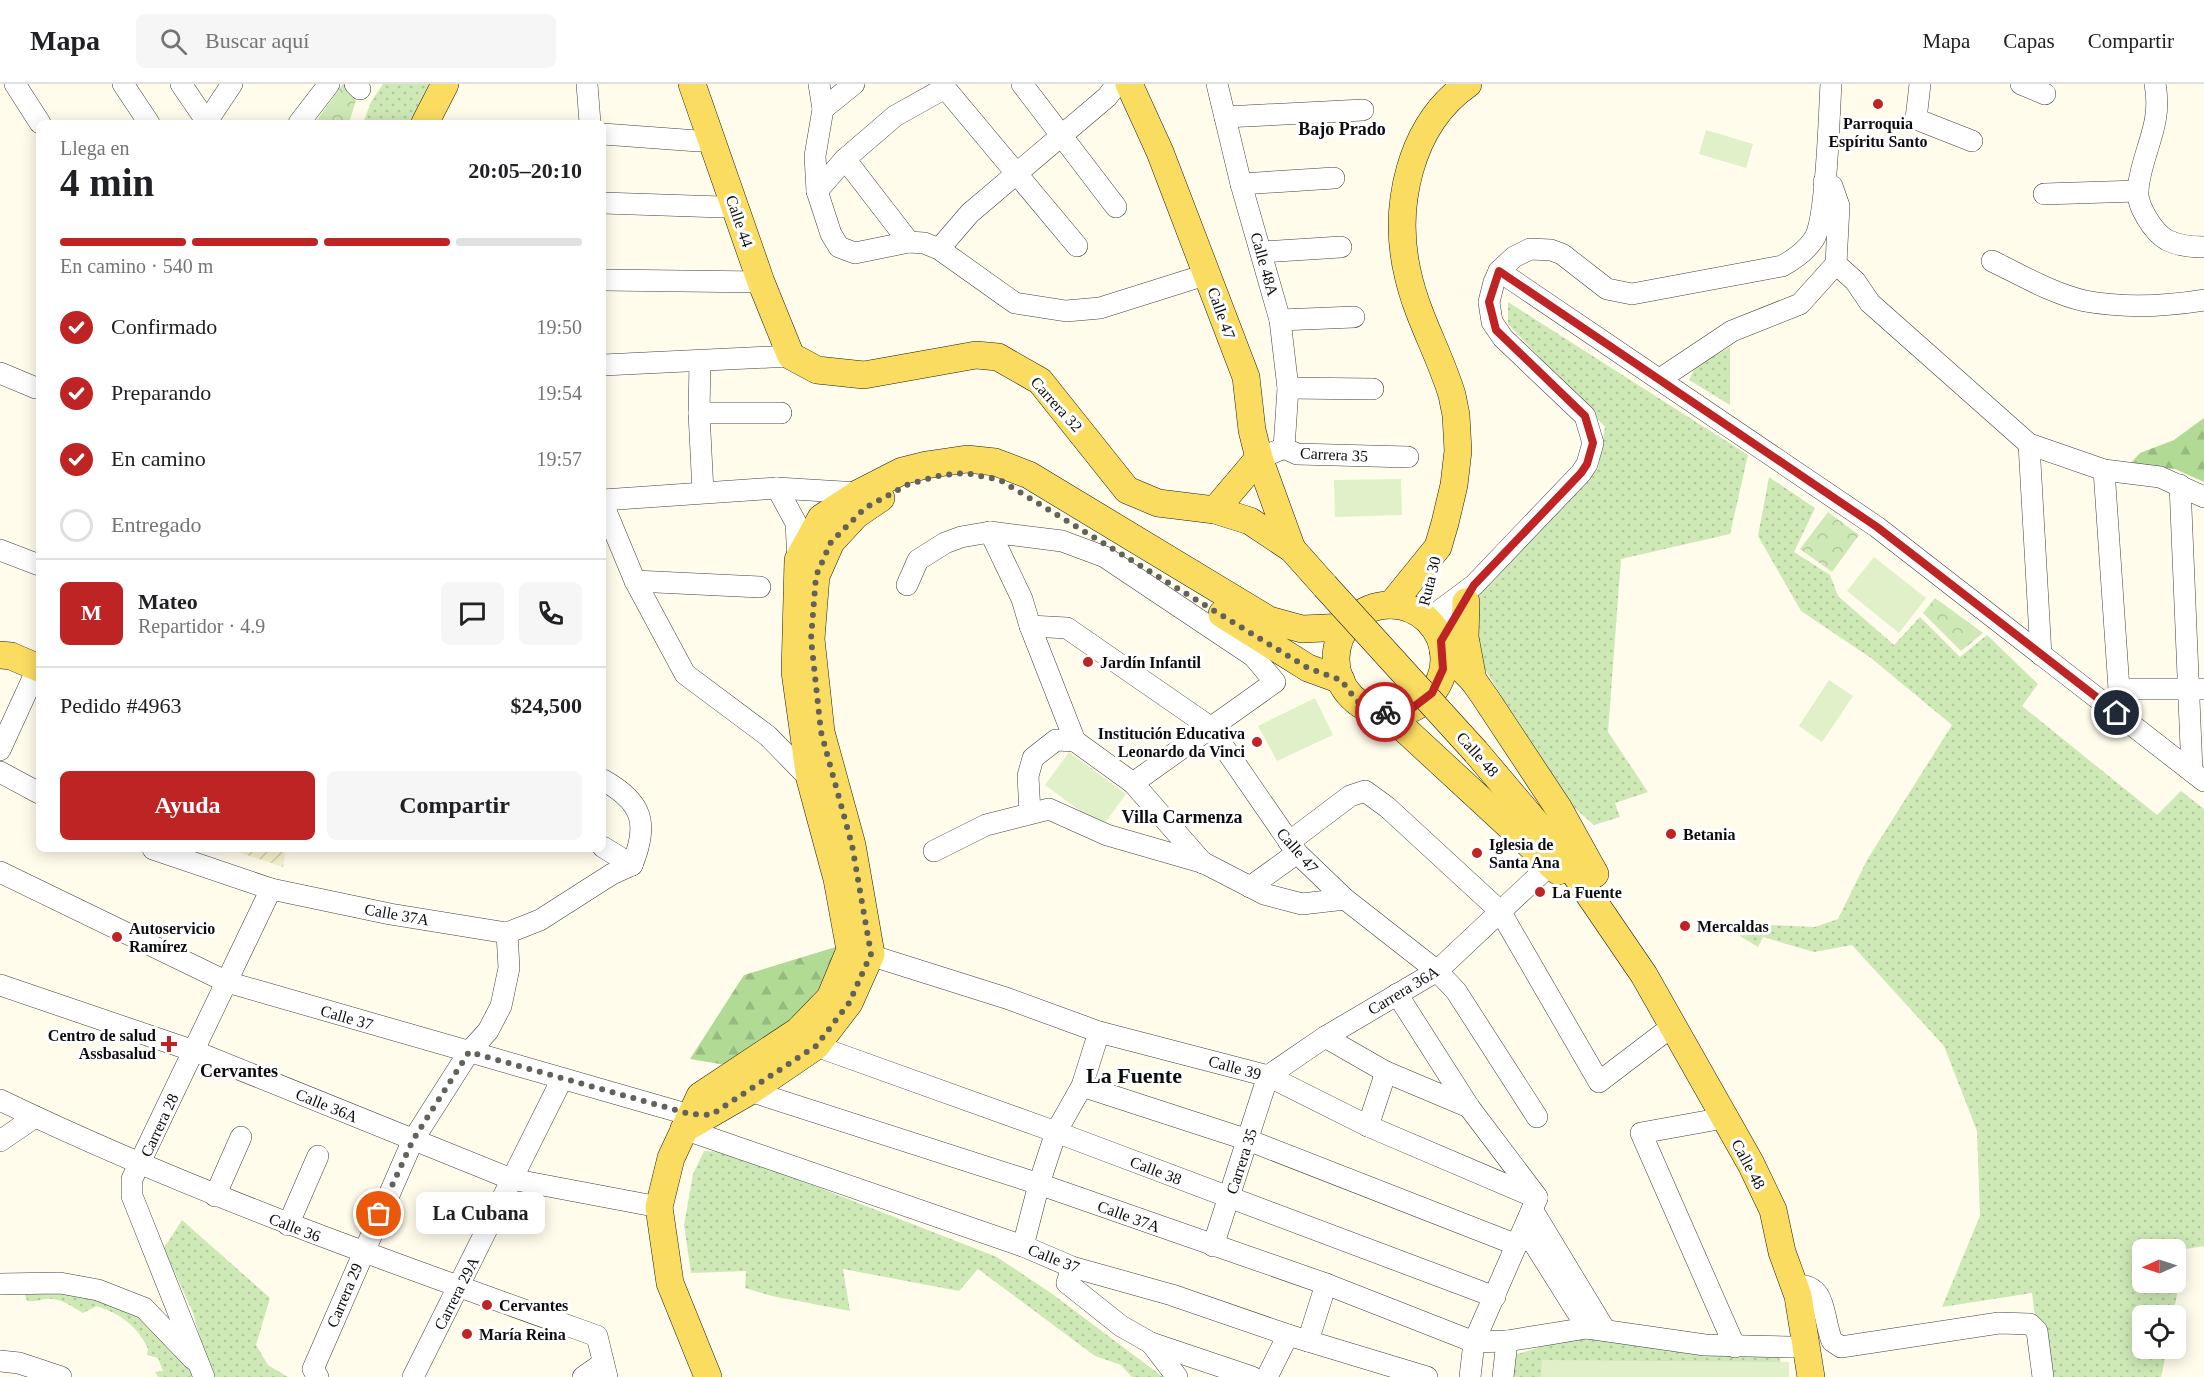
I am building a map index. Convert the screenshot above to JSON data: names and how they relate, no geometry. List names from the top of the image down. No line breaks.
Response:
{"streets":{"main road":["Calle 44","Calle 47","Carrera 32","Carrera 35","Ruta 30","Calle 48"],"street":["Calle 48A","Calle 37A","Carrera 36A","Calle 37","Calle 39","Calle 36A","Carrera 28","Calle 38","Calle 36","Carrera 29A","Carrera 29"]},"crossings":[["Calle 44","Carrera 32"],["Calle 48A","Carrera 35"],["Calle 47","Carrera 32"],["Calle 47","Carrera 35"],["Calle 47","Calle 48"],["Calle 47","Carrera 36A"],["Carrera 32","Carrera 35"],["Carrera 32","Calle 48"],["Carrera 35","Calle 37A"],["Carrera 35","Carrera 36A"],["Carrera 35","Calle 39"],["Carrera 35","Calle 38"],["Ruta 30","Calle 48"],["Calle 48","Calle 37A"],["Calle 48","Carrera 36A"],["Calle 37A","Carrera 28"],["Calle 37A","Carrera 29"],["Carrera 36A","Calle 39"],["Calle 37","Carrera 28"],["Calle 37","Carrera 29A"],["Calle 37","Carrera 29"],["Calle 36A","Carrera 28"],["Calle 36A","Carrera 29A"],["Calle 36A","Carrera 29"],["Carrera 28","Calle 36"],["Calle 36","Carrera 29A"],["Calle 36","Carrera 29"]],"districts":["Bajo Prado","Villa Carmenza","Cervantes","La Fuente"],"places":{"other":["Parroquia Espíritu Santo","Jardín Infantil","Institución Educativa Leonardo da Vinci","Betania","Iglesia de Santa Ana","La Fuente","Mercaldas","Autoservicio Ramírez","La Cubana","Cervantes","María Reina"],"health":["Centro de salud Assbasalud"]},"north":"left","page":{"header":"Mapa","search":"Buscar aquí","nav":["Mapa","Capas","Compartir"],"heading":["4 min","Llega en","20:05–20:10"],"panel":["Mateo","Repartidor · 4.9","Pedido #4963","$24,500"],"bar":"En camino · 540 m","list":[["Confirmado","19:50"],["Preparando","19:54"],["En camino","19:57"],"Entregado"],"round":"M","buttons":["Ayuda","Compartir"],"bubble":"La Cubana"}}
